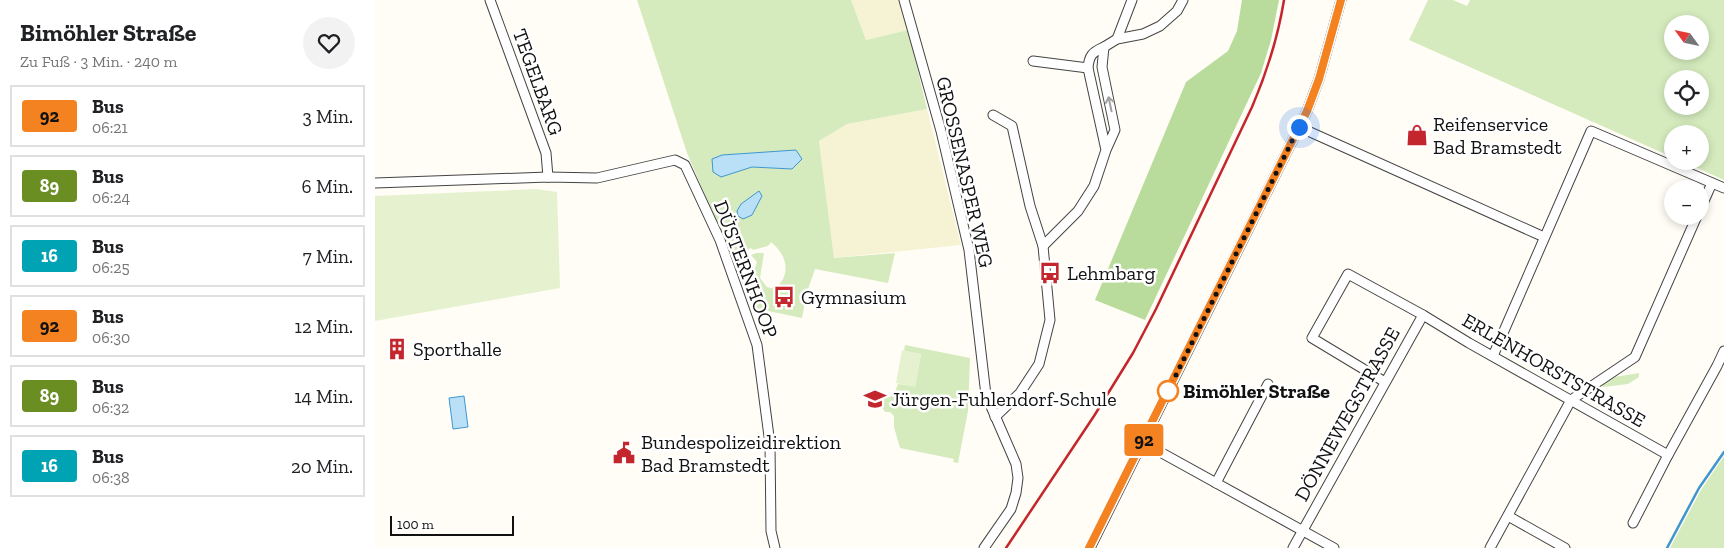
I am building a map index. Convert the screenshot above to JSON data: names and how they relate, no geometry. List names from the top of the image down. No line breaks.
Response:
{"streets":{"street":["TEGELBARG","GROSSENASPER WEG","DÜSTERNHOOP","ERLENHORSTSTRASSE","DÖNNEWEGSTRASSE"]},"crossings":[["TEGELBARG","DÜSTERNHOOP"],["ERLENHORSTSTRASSE","DÖNNEWEGSTRASSE"]],"places":{"shop":["Reifenservice Bad Bramstedt"],"bus stop":["Lehmbarg","Gymnasium"],"building":["Sporthalle"],"other":["Bimöhler Straße"],"school or university":["Jürgen-Fuhlendorf-Schule"],"public building":["Bundespolizeidirektion Bad Bramstedt"]},"lines":["bus line 92"],"scale_bar":"100 m","north":"top left","page":{"heading":["Bimöhler Straße","Zu Fuß · 3 Min. · 240 m"],"on_map":"92","map_buttons":["+","−"],"list":[{"mark":"92","name":"Bus","note":"06:21","value":"3 Min."},{"mark":"89","name":"Bus","note":"06:24","value":"6 Min."},{"mark":"16","name":"Bus","note":"06:25","value":"7 Min."},{"mark":"92","name":"Bus","note":"06:30","value":"12 Min."},{"mark":"89","name":"Bus","note":"06:32","value":"14 Min."},{"mark":"16","name":"Bus","note":"06:38","value":"20 Min."}],"scale":"100 m"}}
